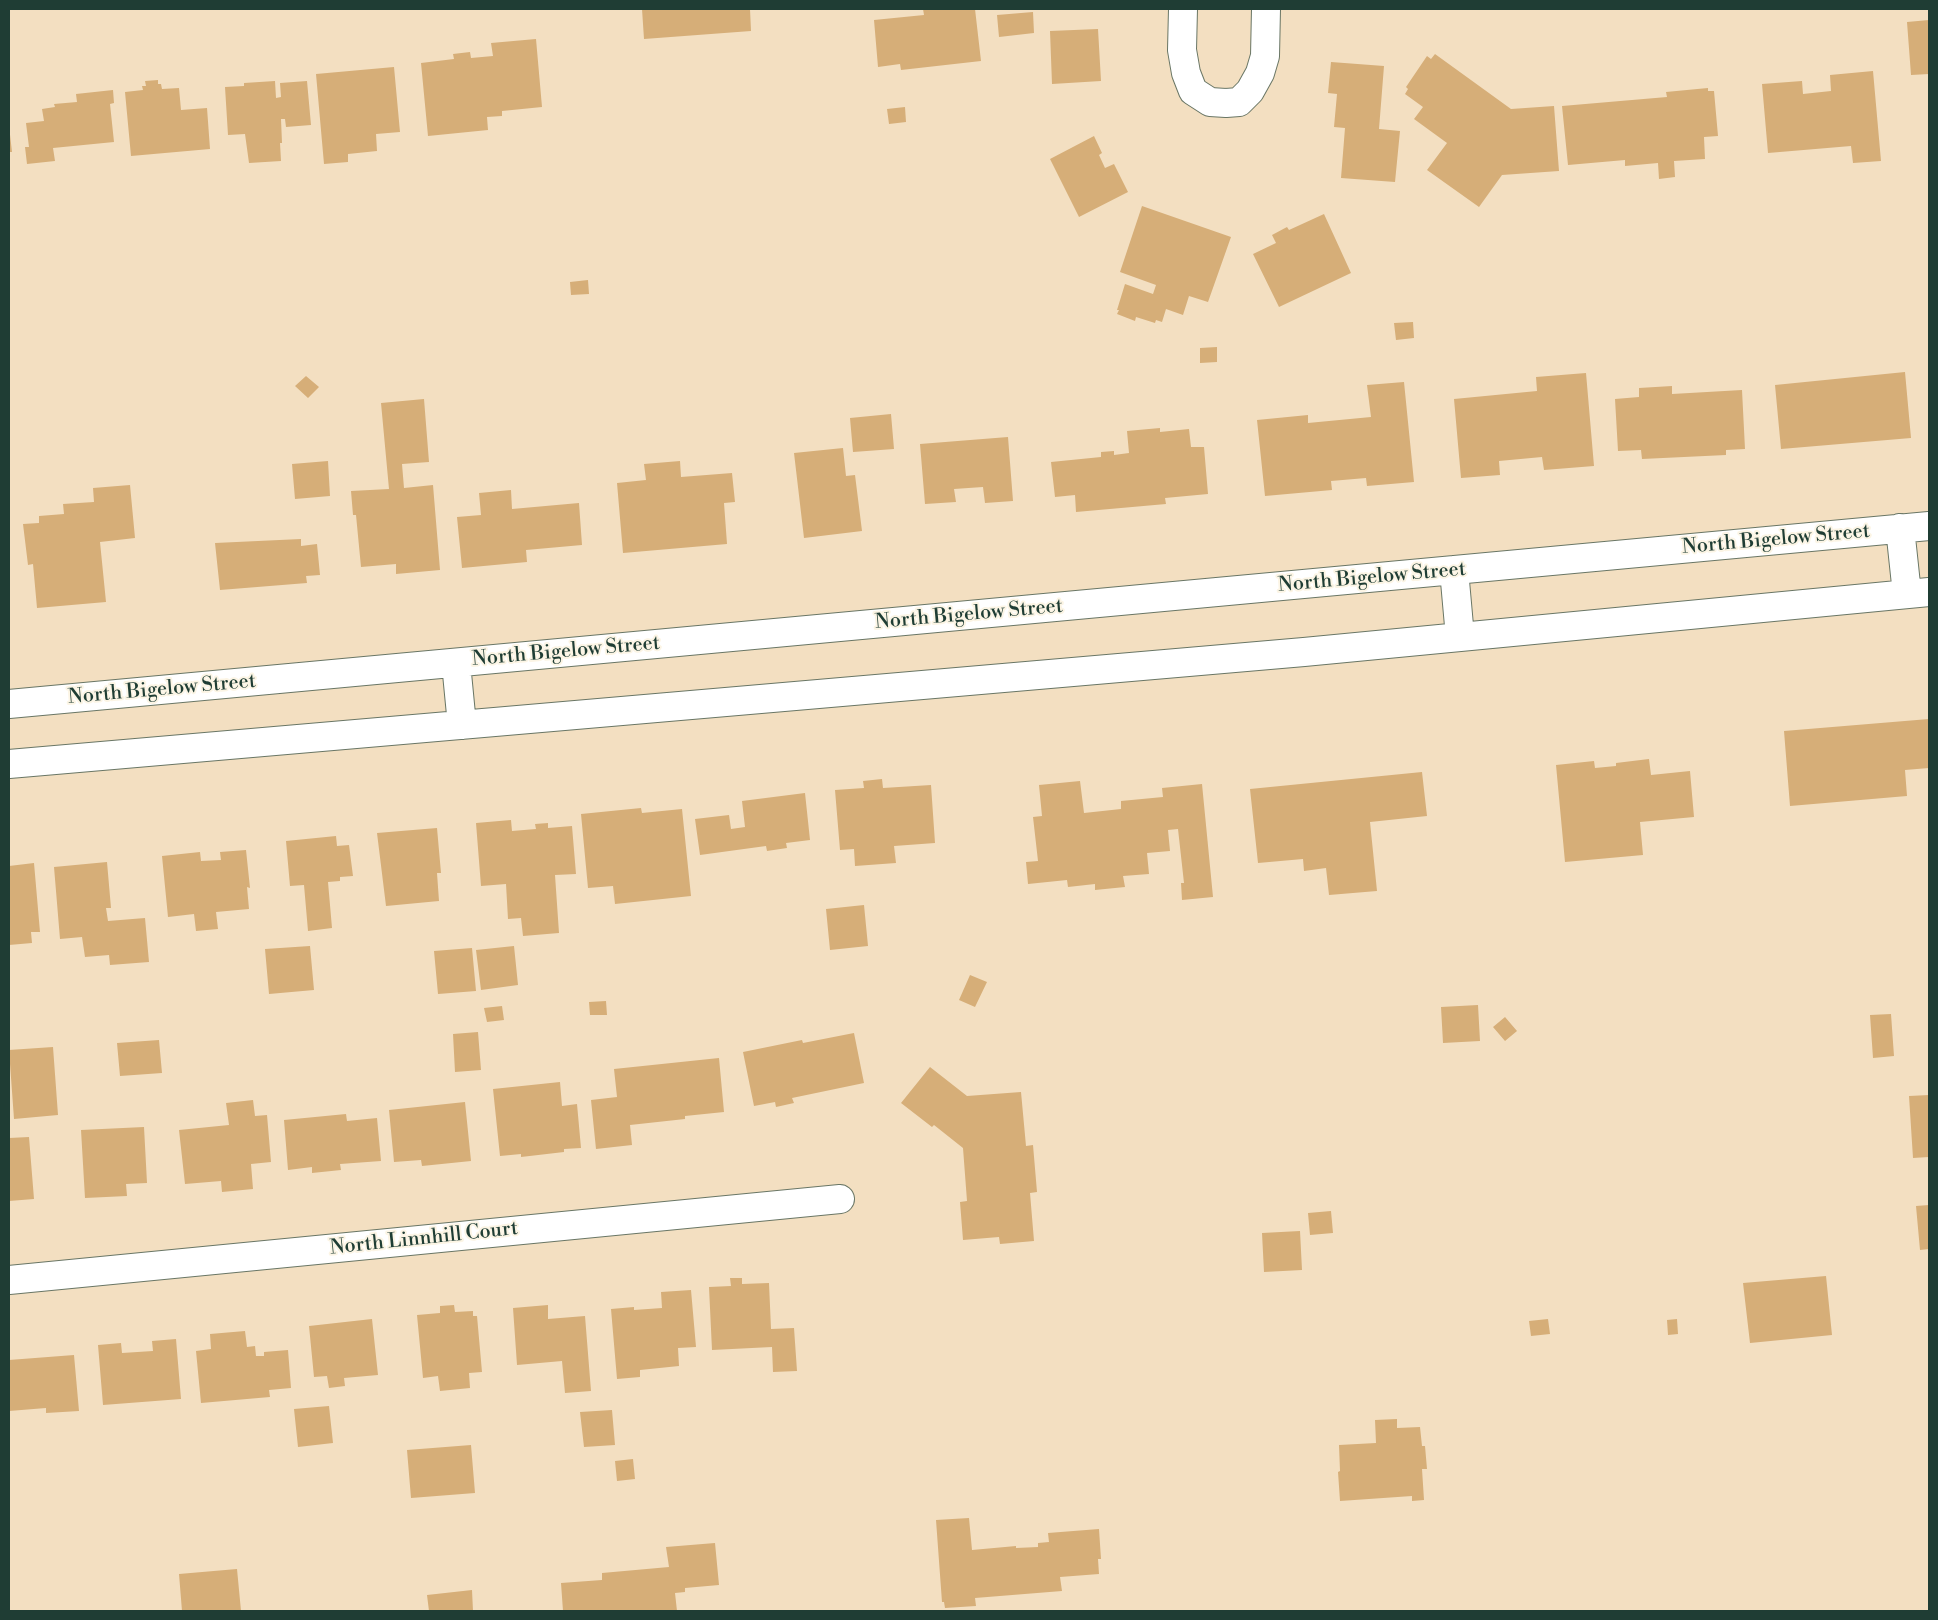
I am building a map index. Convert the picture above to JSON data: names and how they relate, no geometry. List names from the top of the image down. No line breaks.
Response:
{"streets":{"street":["North Bigelow Street","North Linnhill Court"]}}
